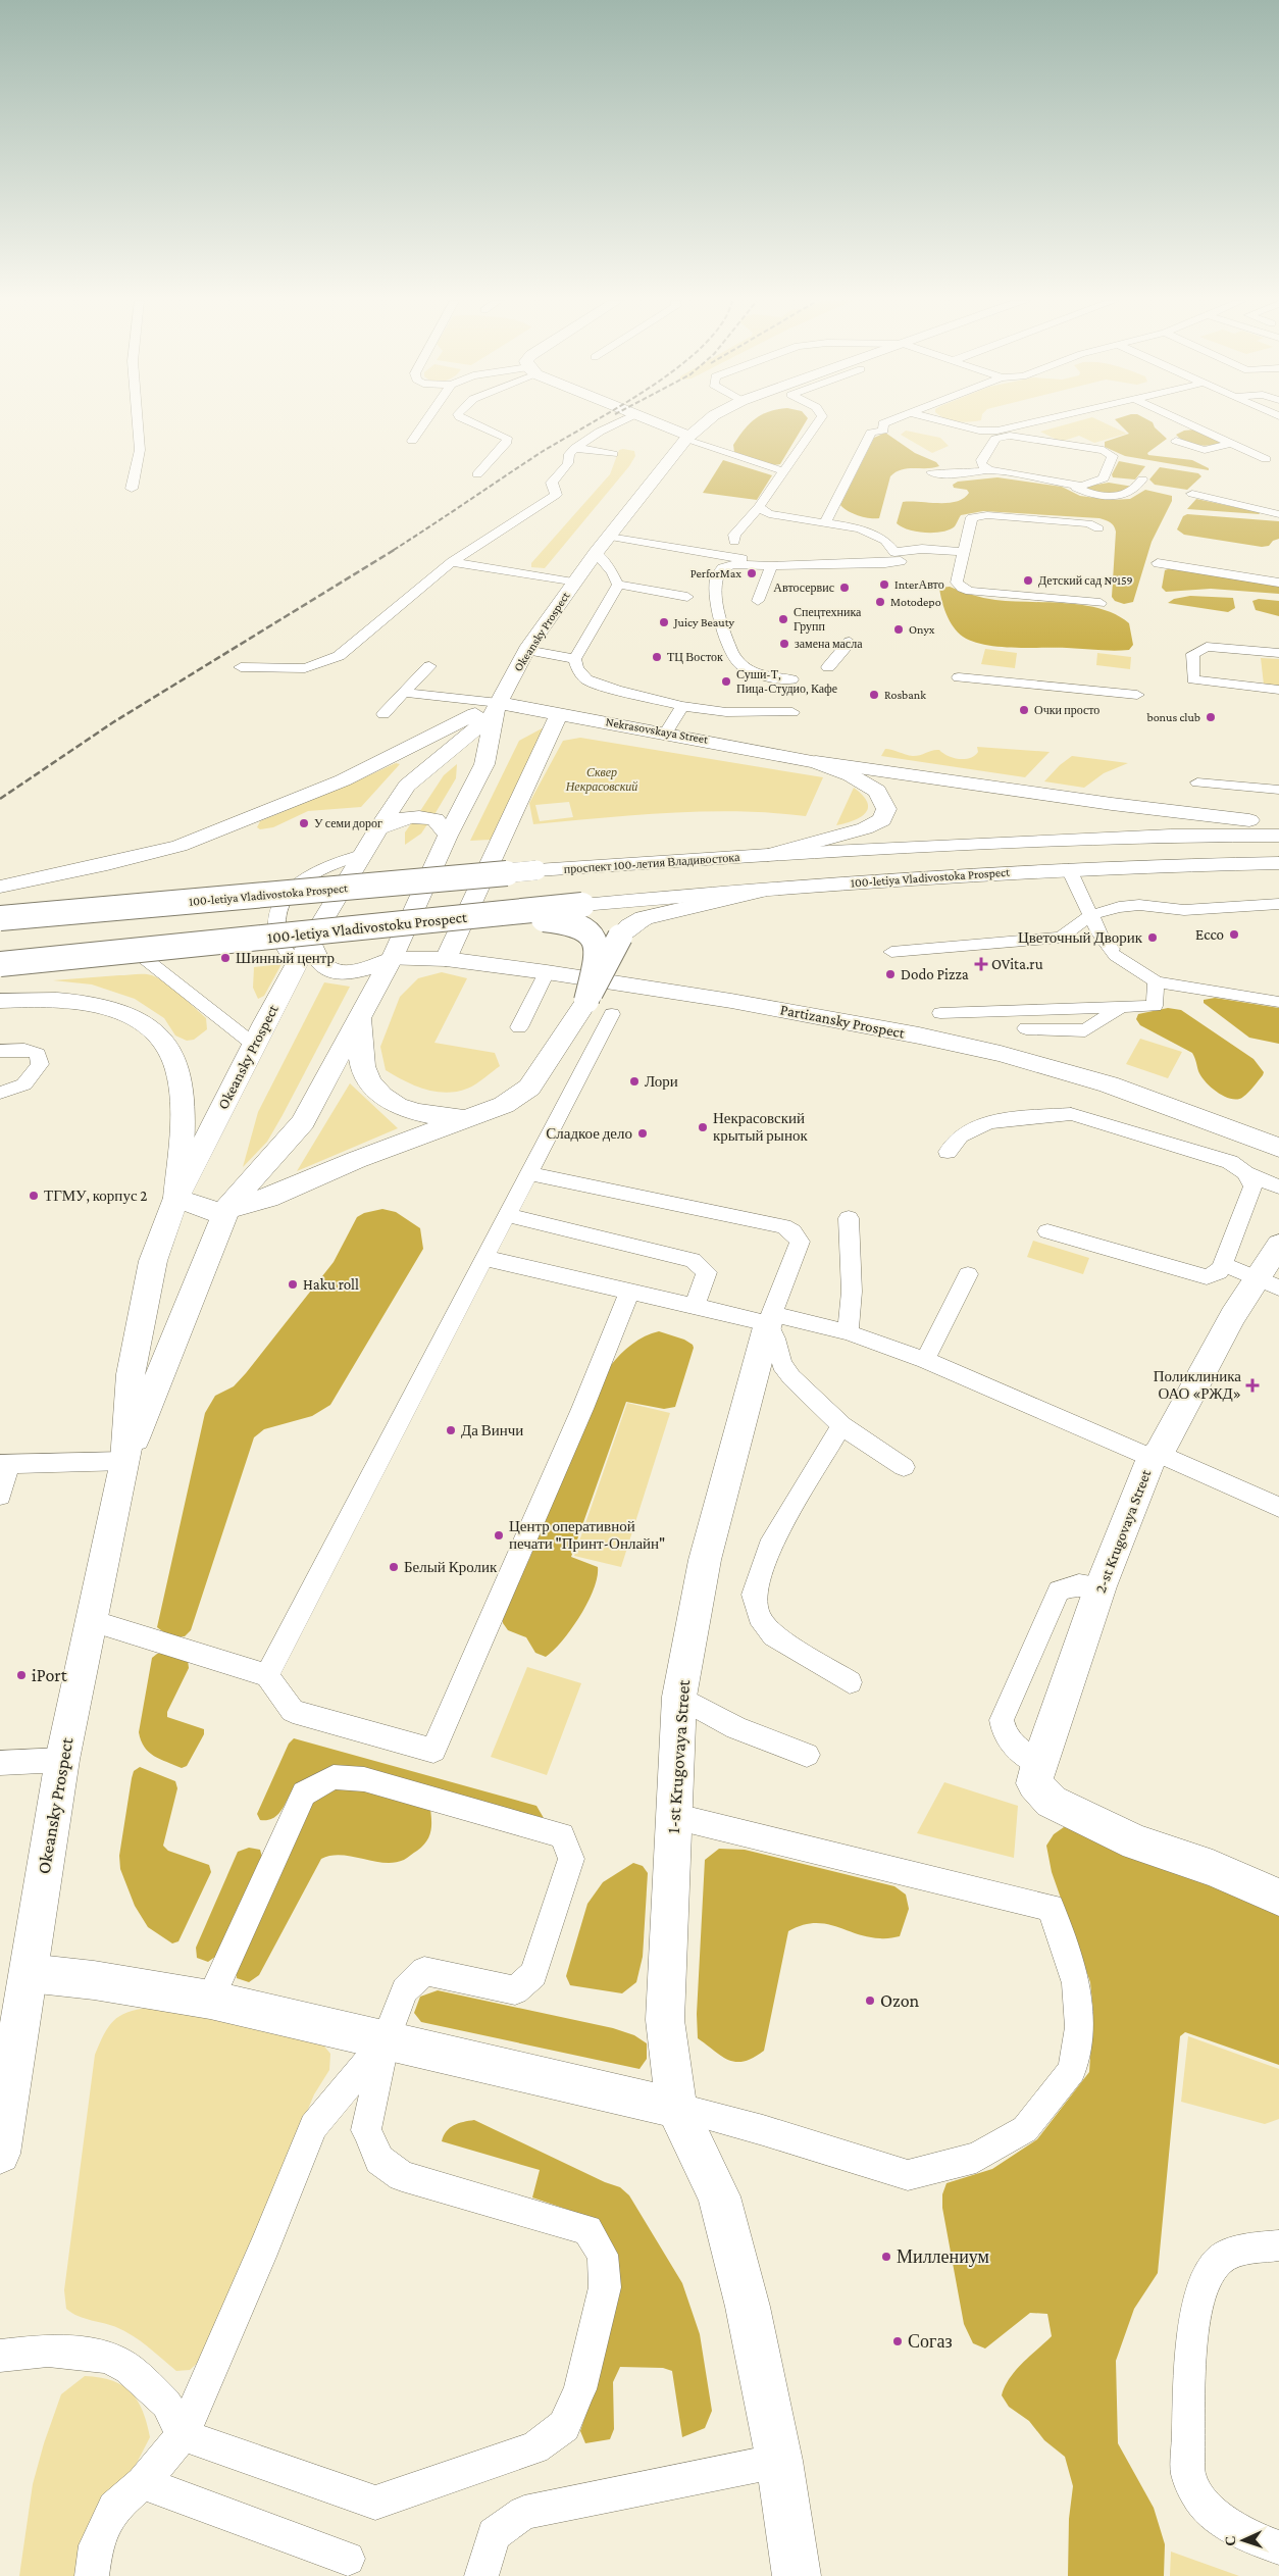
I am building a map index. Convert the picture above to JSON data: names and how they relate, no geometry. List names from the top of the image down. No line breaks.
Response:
{"streets":{"main road":["Okeansky Prospect","Nekrasovskaya Street","проспект 100-летия Владивостока","100-letiya Vladivostoka Prospect","100-letiya Vladivostoku Prospect","Partizansky Prospect","2-st Krugovaya Street","1-st Krugovaya Street"]},"crossings":[["Okeansky Prospect","Nekrasovskaya Street"],["Okeansky Prospect","Partizansky Prospect"],["проспект 100-летия Владивостока","100-letiya Vladivostoka Prospect"],["100-letiya Vladivostoka Prospect","100-letiya Vladivostoku Prospect"]],"parks":["Сквер Некрасовский"],"places":{"other":["PerforMax","Детский сад №159","InterАвто","Автосервис","Motodepo","Спецтехника Групп","Juicy Beauty","Onyx","замена масла","ТЦ Восток","Суши-Т, Пица-Студио, Кафе","Rosbank","Очки просто","bonus club","У семи дорог","Ecco","Цветочный Дворик","Шинный центр","Dodo Pizza","Лори","Некрасовский крытый рынок","Сладкое дело","ТГМУ, корпус 2","Haku roll","Да Винчи","Центр оперативной печати \"Принт-Онлайн\"","Белый Кролик","iPort","Ozon","Миллениум","Согаз"],"health":["OVita.ru","Поликлиника ОАО «РЖД»"]},"north":"left"}
